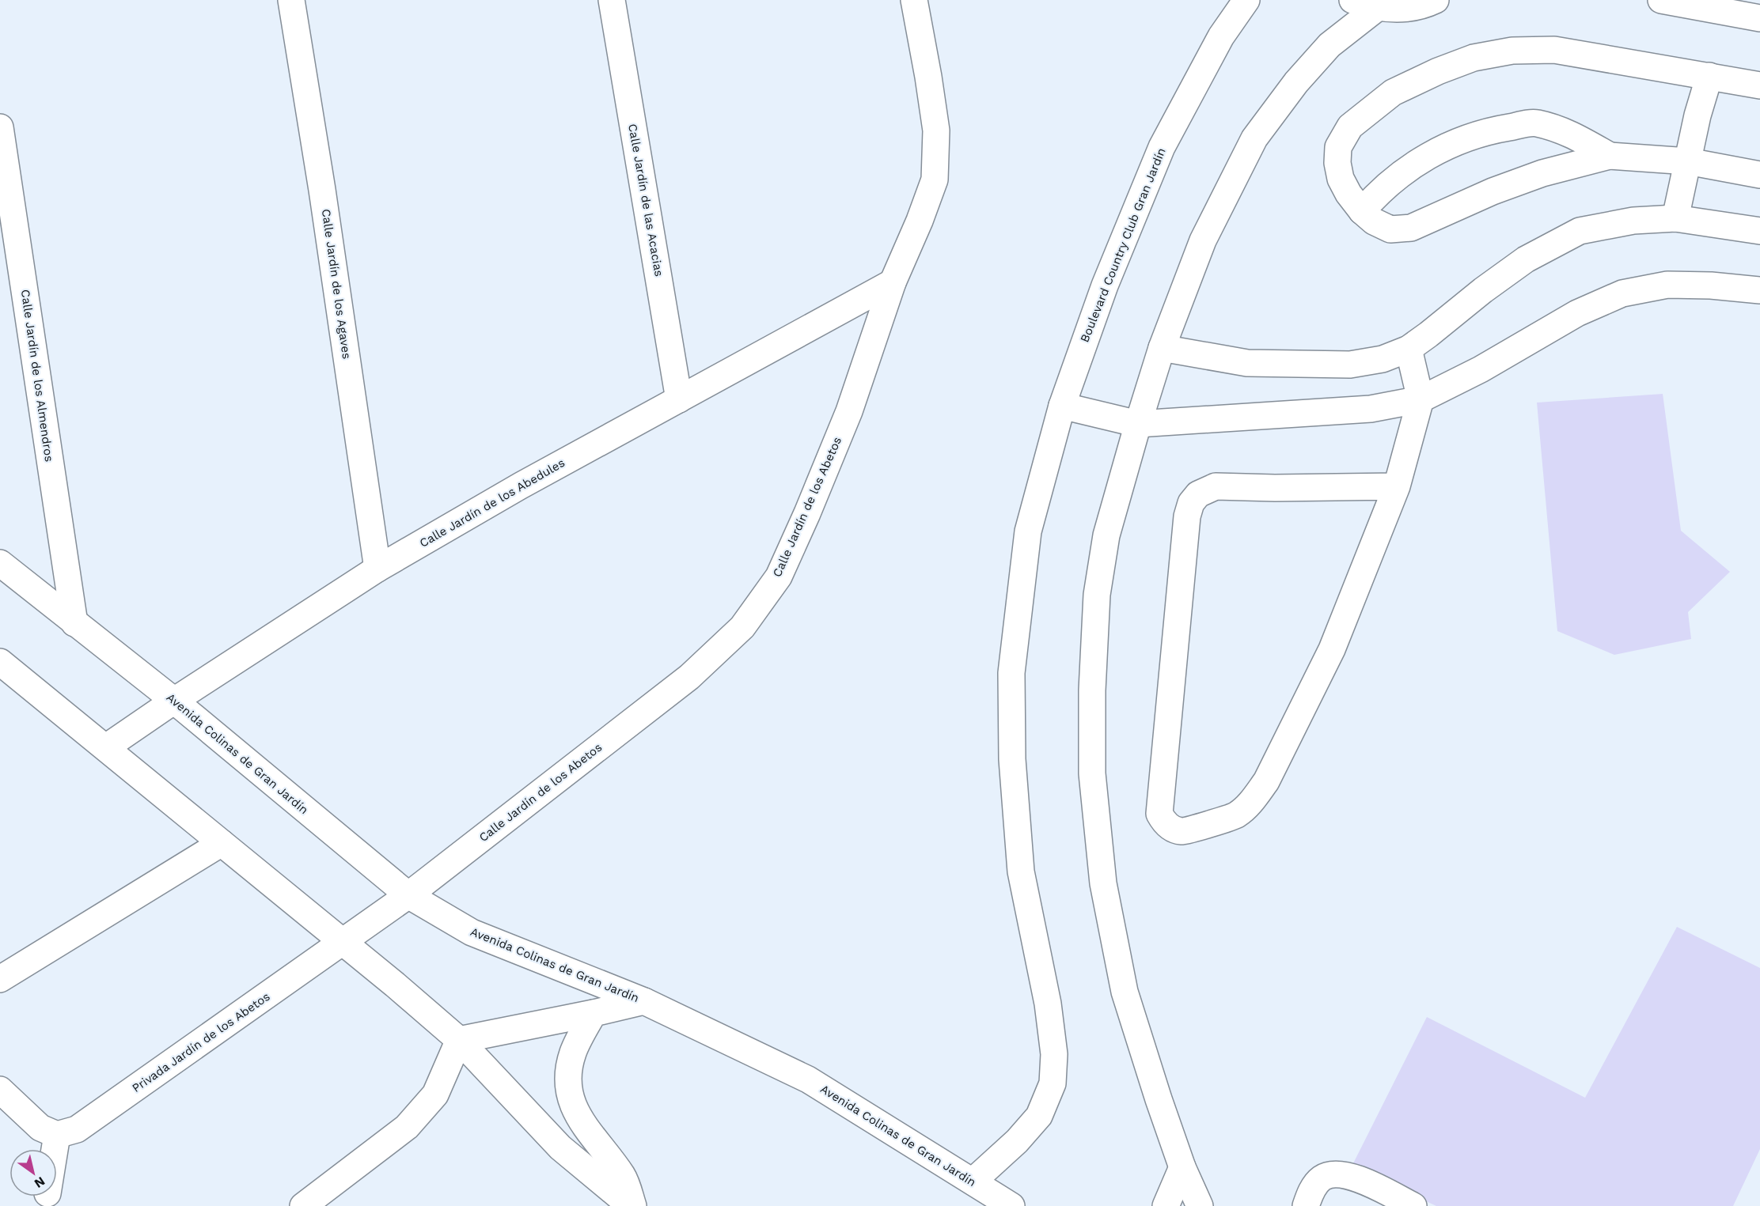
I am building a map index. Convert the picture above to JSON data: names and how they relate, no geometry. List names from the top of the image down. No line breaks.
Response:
{"streets":{"street":["Calle Jardín de las Acacias","Boulevard Country Club Gran Jardín","Calle Jardín de los Agaves","Calle Jardín de los Almendros","Calle Jardín de los Abedules","Calle Jardín de los Abetos","Avenida Colinas de Gran Jardín","Privada Jardín de los Abetos"]},"crossings":[["Calle Jardín de las Acacias","Calle Jardín de los Abedules"],["Boulevard Country Club Gran Jardín","Avenida Colinas de Gran Jardín"],["Calle Jardín de los Agaves","Calle Jardín de los Abedules"],["Calle Jardín de los Almendros","Avenida Colinas de Gran Jardín"],["Calle Jardín de los Abedules","Calle Jardín de los Abetos"],["Calle Jardín de los Abedules","Avenida Colinas de Gran Jardín"],["Calle Jardín de los Abetos","Avenida Colinas de Gran Jardín"],["Calle Jardín de los Abetos","Privada Jardín de los Abetos"]],"north":"bottom right"}
